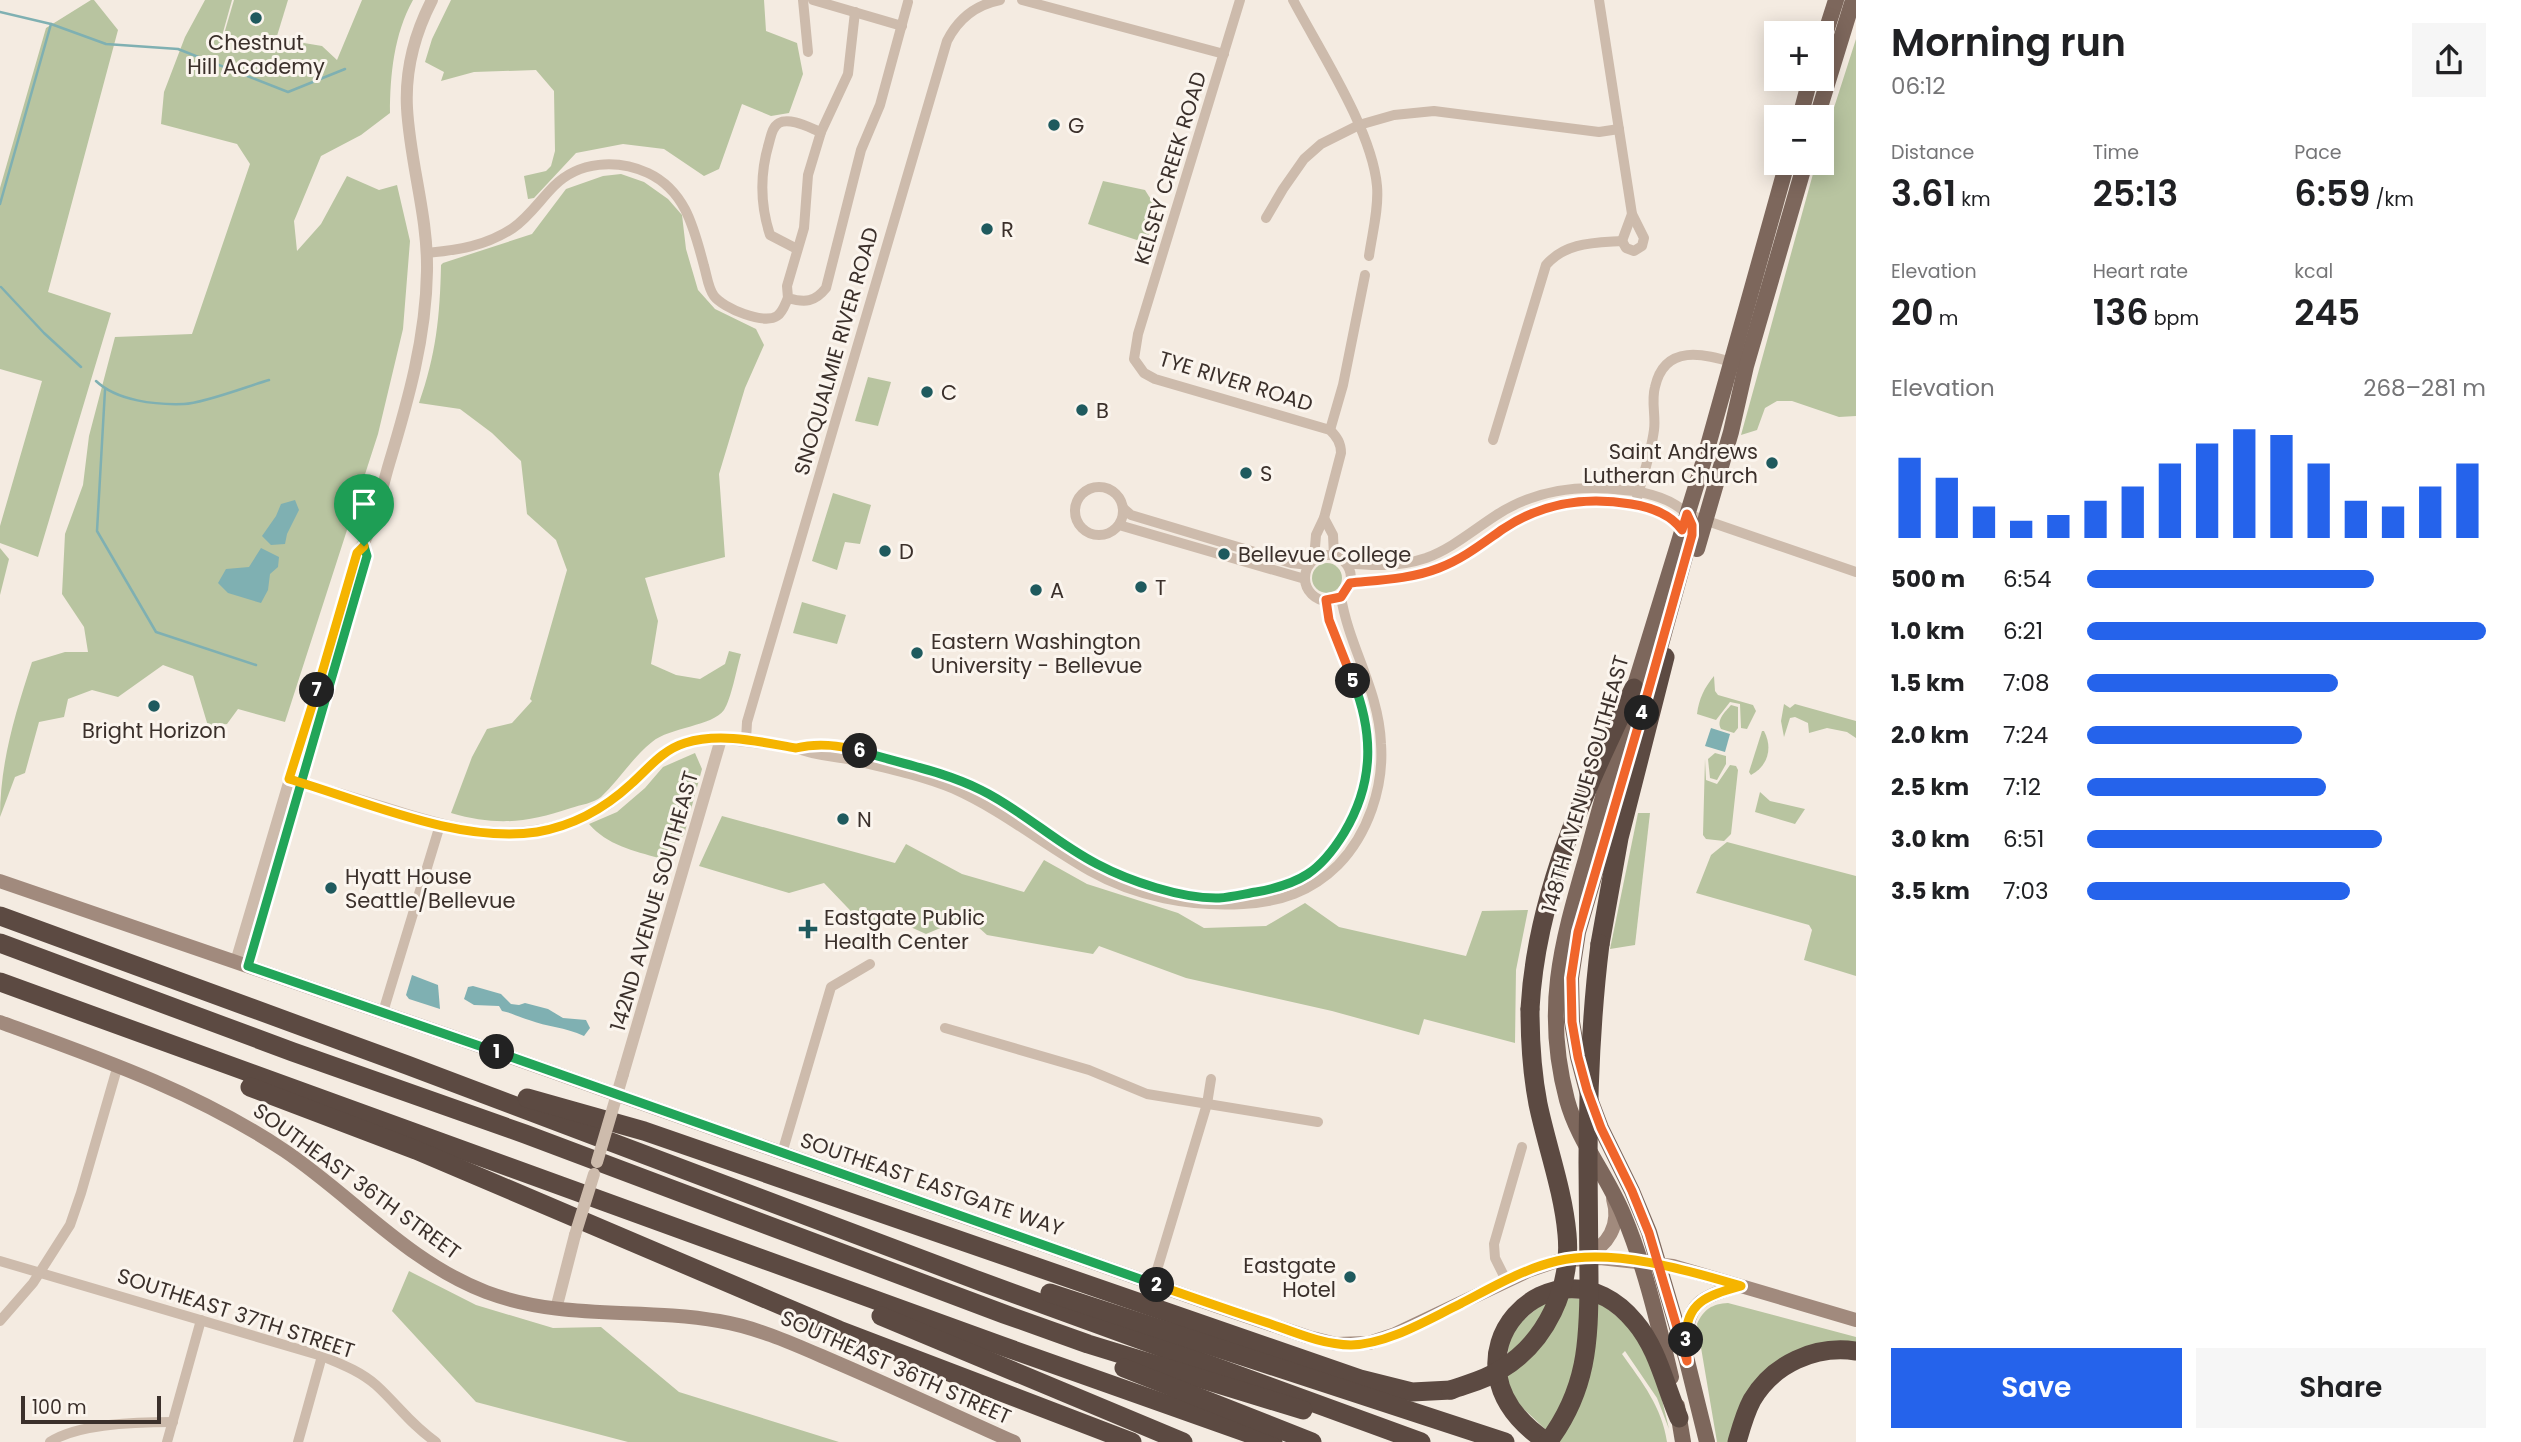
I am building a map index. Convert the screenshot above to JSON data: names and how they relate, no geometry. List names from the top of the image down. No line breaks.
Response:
{"streets":{"main road":["148TH AVENUE SOUTHEAST","SOUTHEAST 36TH STREET","SOUTHEAST EASTGATE WAY"],"street":["KELSEY CREEK ROAD","SNOQUALMIE RIVER ROAD","TYE RIVER ROAD","142ND AVENUE SOUTHEAST","SOUTHEAST 37TH STREET"]},"crossings":[["KELSEY CREEK ROAD","TYE RIVER ROAD"],["148TH AVENUE SOUTHEAST","SOUTHEAST EASTGATE WAY"],["142ND AVENUE SOUTHEAST","SOUTHEAST 36TH STREET"]],"places":{"other":["Chestnut Hill Academy","G","R","C","B","Saint Andrews Lutheran Church","S","D","Bellevue College","T","A","Eastern Washington University - Bellevue","Bright Horizon","N","Hyatt House Seattle/Bellevue","Eastgate Hotel"],"health":["Eastgate Public Health Center"]},"scale_bar":"100 m","page":{"heading":["Morning run","06:12"],"map_buttons":["+","−"],"stats":[["Distance","3.61 km"],["Time","25:13"],["Pace","6:59 /km"],["Elevation","20 m"],["Heart rate","136 bpm"],["kcal","245"]],"chart":["Elevation","268–281 m"],"list":[{"name":"500 m","note":"6:54"},{"name":"1.0 km","note":"6:21"},{"name":"1.5 km","note":"7:08"},{"name":"2.0 km","note":"7:24"},{"name":"2.5 km","note":"7:12"},{"name":"3.0 km","note":"6:51"},{"name":"3.5 km","note":"7:03"}],"pins":["5","7","4","6","1","2","3"],"buttons":["Save","Share"],"scale":"100 m"}}
